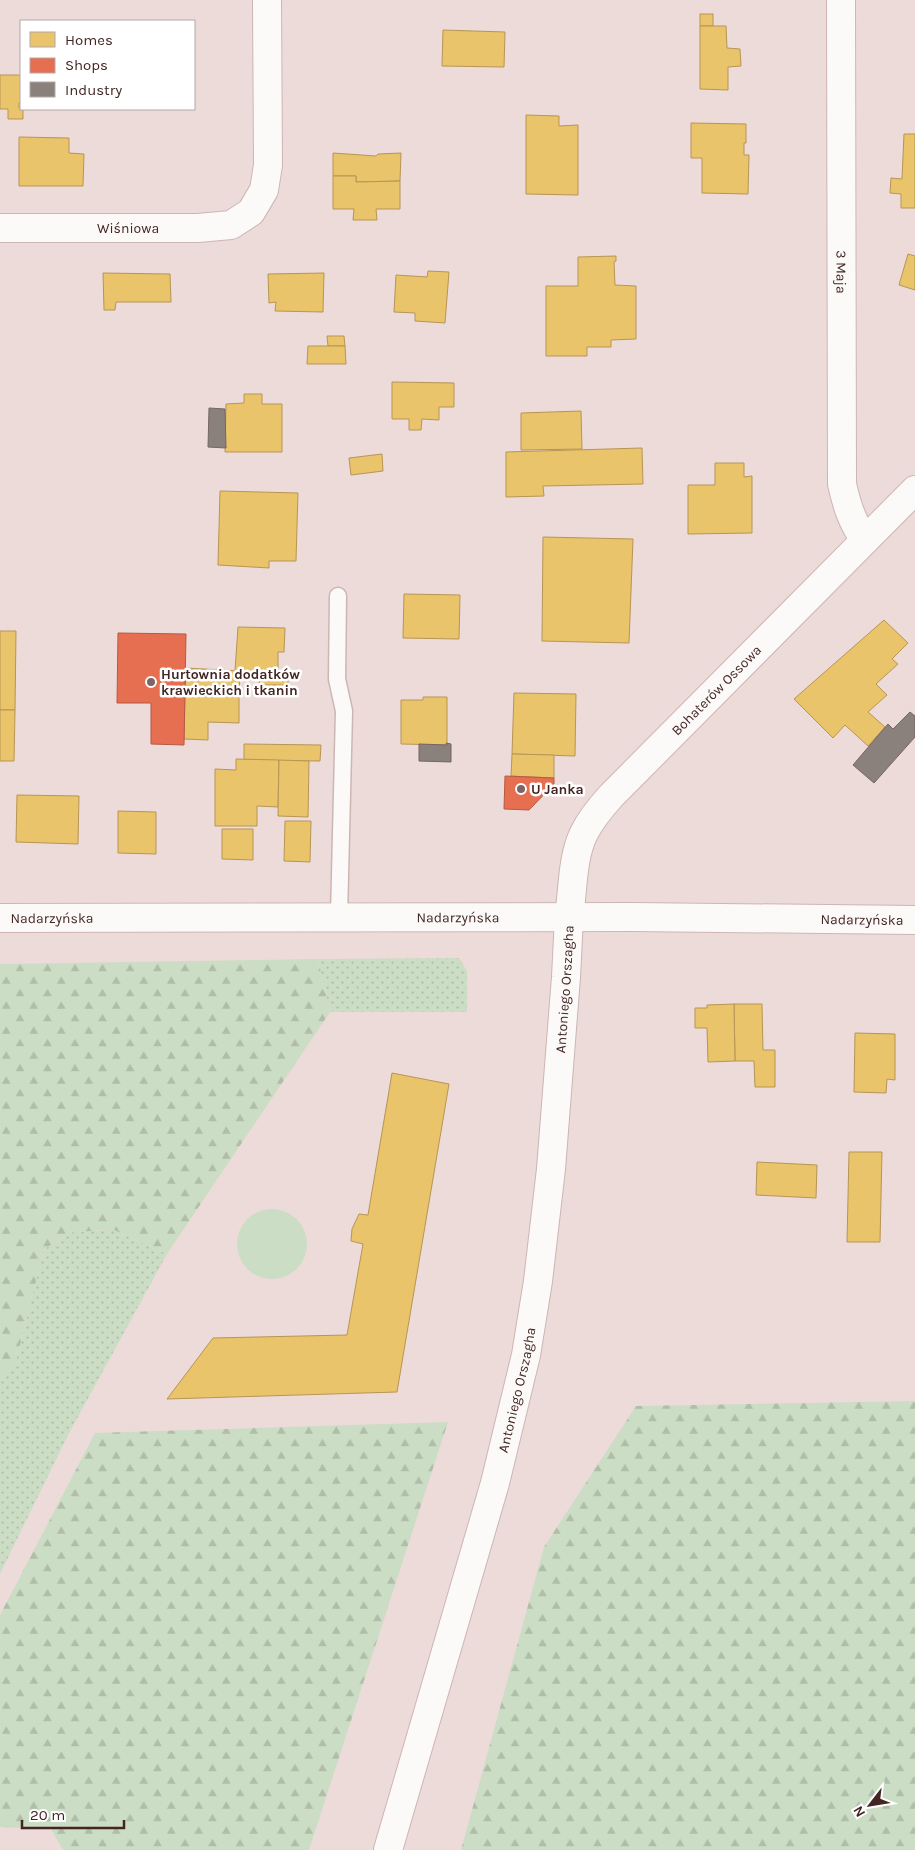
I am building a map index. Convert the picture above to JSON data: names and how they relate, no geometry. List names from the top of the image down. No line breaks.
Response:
{"streets":{"street":["Wiśniowa","3 Maja","Bohaterów Ossowa","Nadarzyńska","Antoniego Orszagha"]},"crossings":[["3 Maja","Bohaterów Ossowa"],["Bohaterów Ossowa","Nadarzyńska"],["Bohaterów Ossowa","Antoniego Orszagha"],["Nadarzyńska","Antoniego Orszagha"]],"places":["Hurtownia dodatków krawieckich i tkanin","U Janka"],"legend":["Homes","Shops","Industry"],"scale_bar":"20 m","north":"bottom left"}
